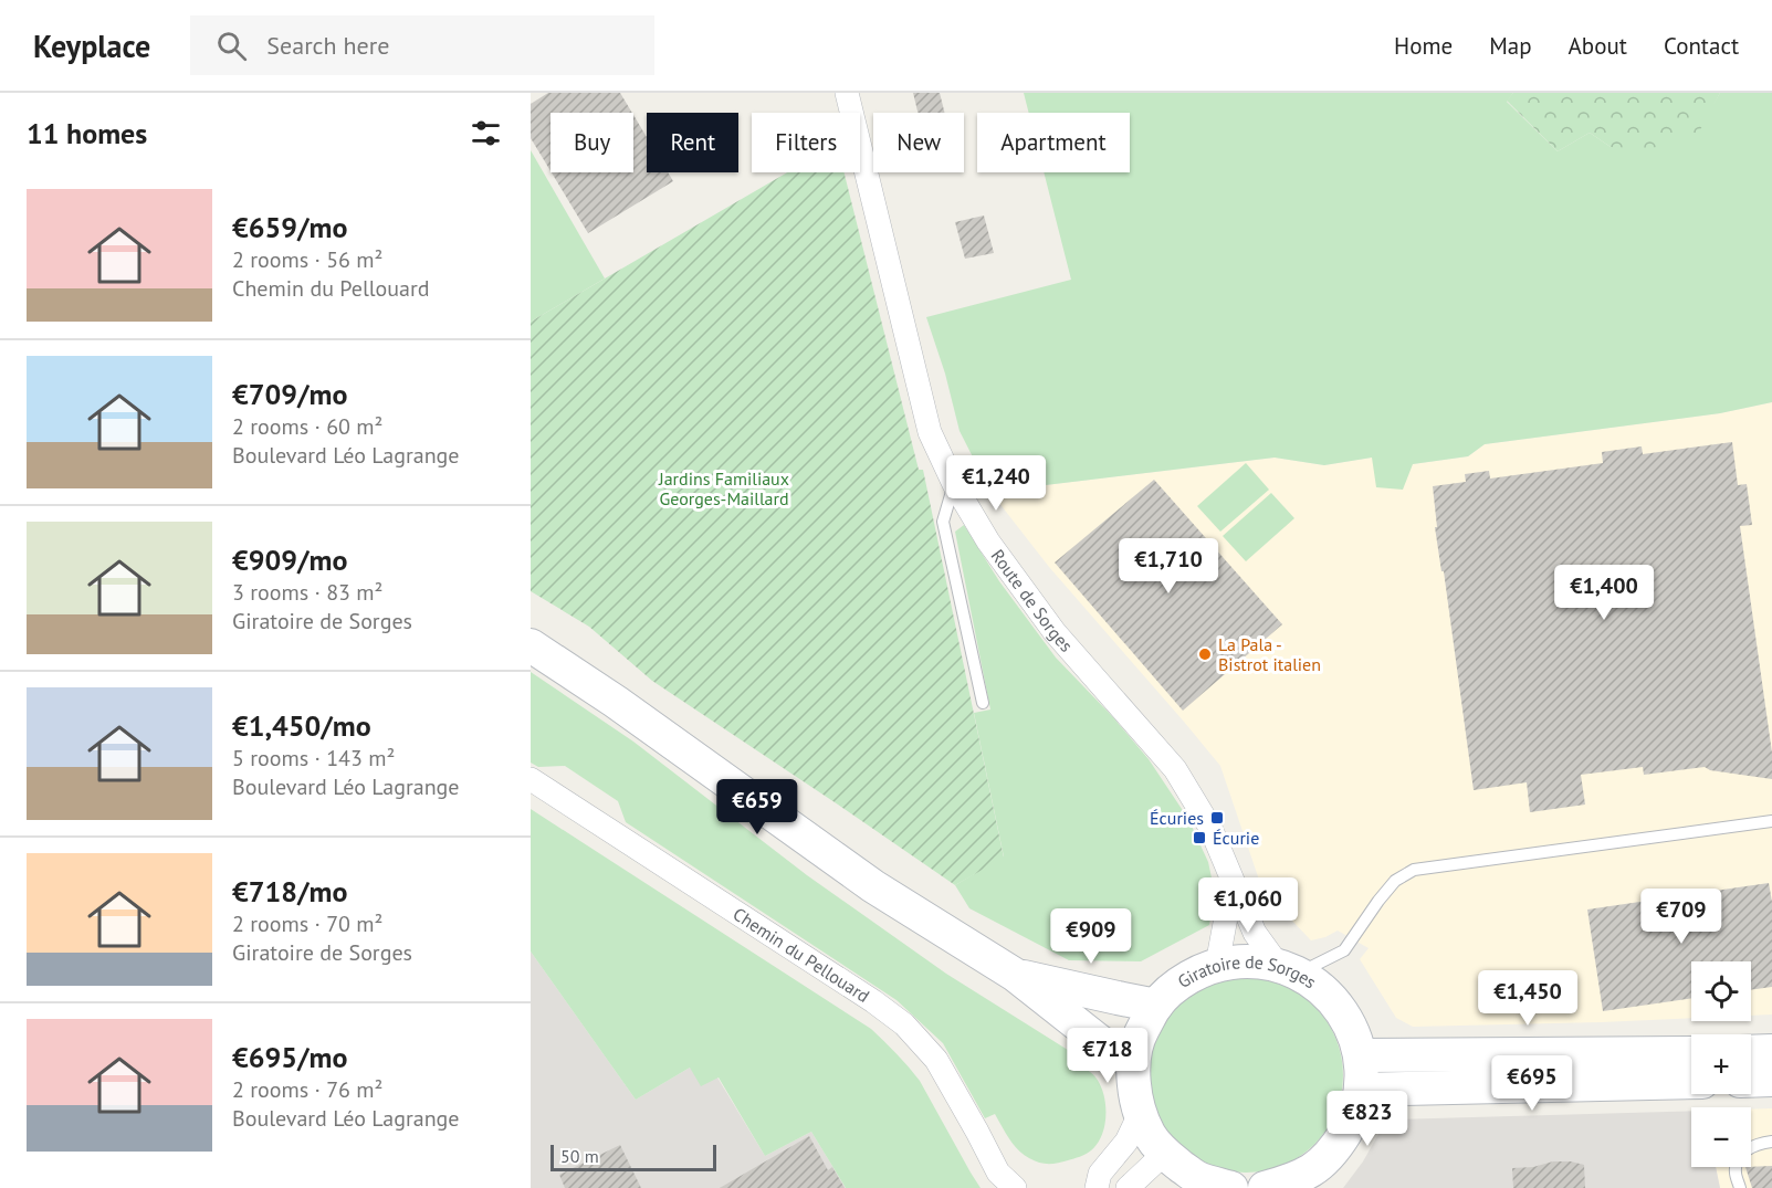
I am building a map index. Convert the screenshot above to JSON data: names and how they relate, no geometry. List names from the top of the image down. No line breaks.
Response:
{"streets":{"main road":["Giratoire de Sorges"],"street":["Route de Sorges","Chemin du Pellouard"]},"crossings":[["Route de Sorges","Giratoire de Sorges"]],"parks":["Jardins Familiaux Georges-Maillard"],"places":{"other":["La Pala - Bistrot italien"],"transit":["Écuries","Écurie"]},"scale_bar":"50 m","page":{"header":"Keyplace","search":"Search here","nav":["Home","Map","About","Contact"],"heading":"11 homes","chip":["Buy","Rent","Filters","New","Apartment"],"list":[{"name":"€659/mo","note":"2 rooms · 56 m² · Chemin du Pellouard"},{"name":"€709/mo","note":"2 rooms · 60 m² · Boulevard Léo Lagrange"},{"name":"€909/mo","note":"3 rooms · 83 m² · Giratoire de Sorges"},{"name":"€1,450/mo","note":"5 rooms · 143 m² · Boulevard Léo Lagrange"},{"name":"€718/mo","note":"2 rooms · 70 m² · Giratoire de Sorges"},{"name":"€695/mo","note":"2 rooms · 76 m² · Boulevard Léo Lagrange"}],"price":["€1,240","€1,710","€1,400","€659","€1,060","€709","€909","€1,450","€718","€695","€823"],"map_buttons":["+","−"],"scale":"50 m"}}
